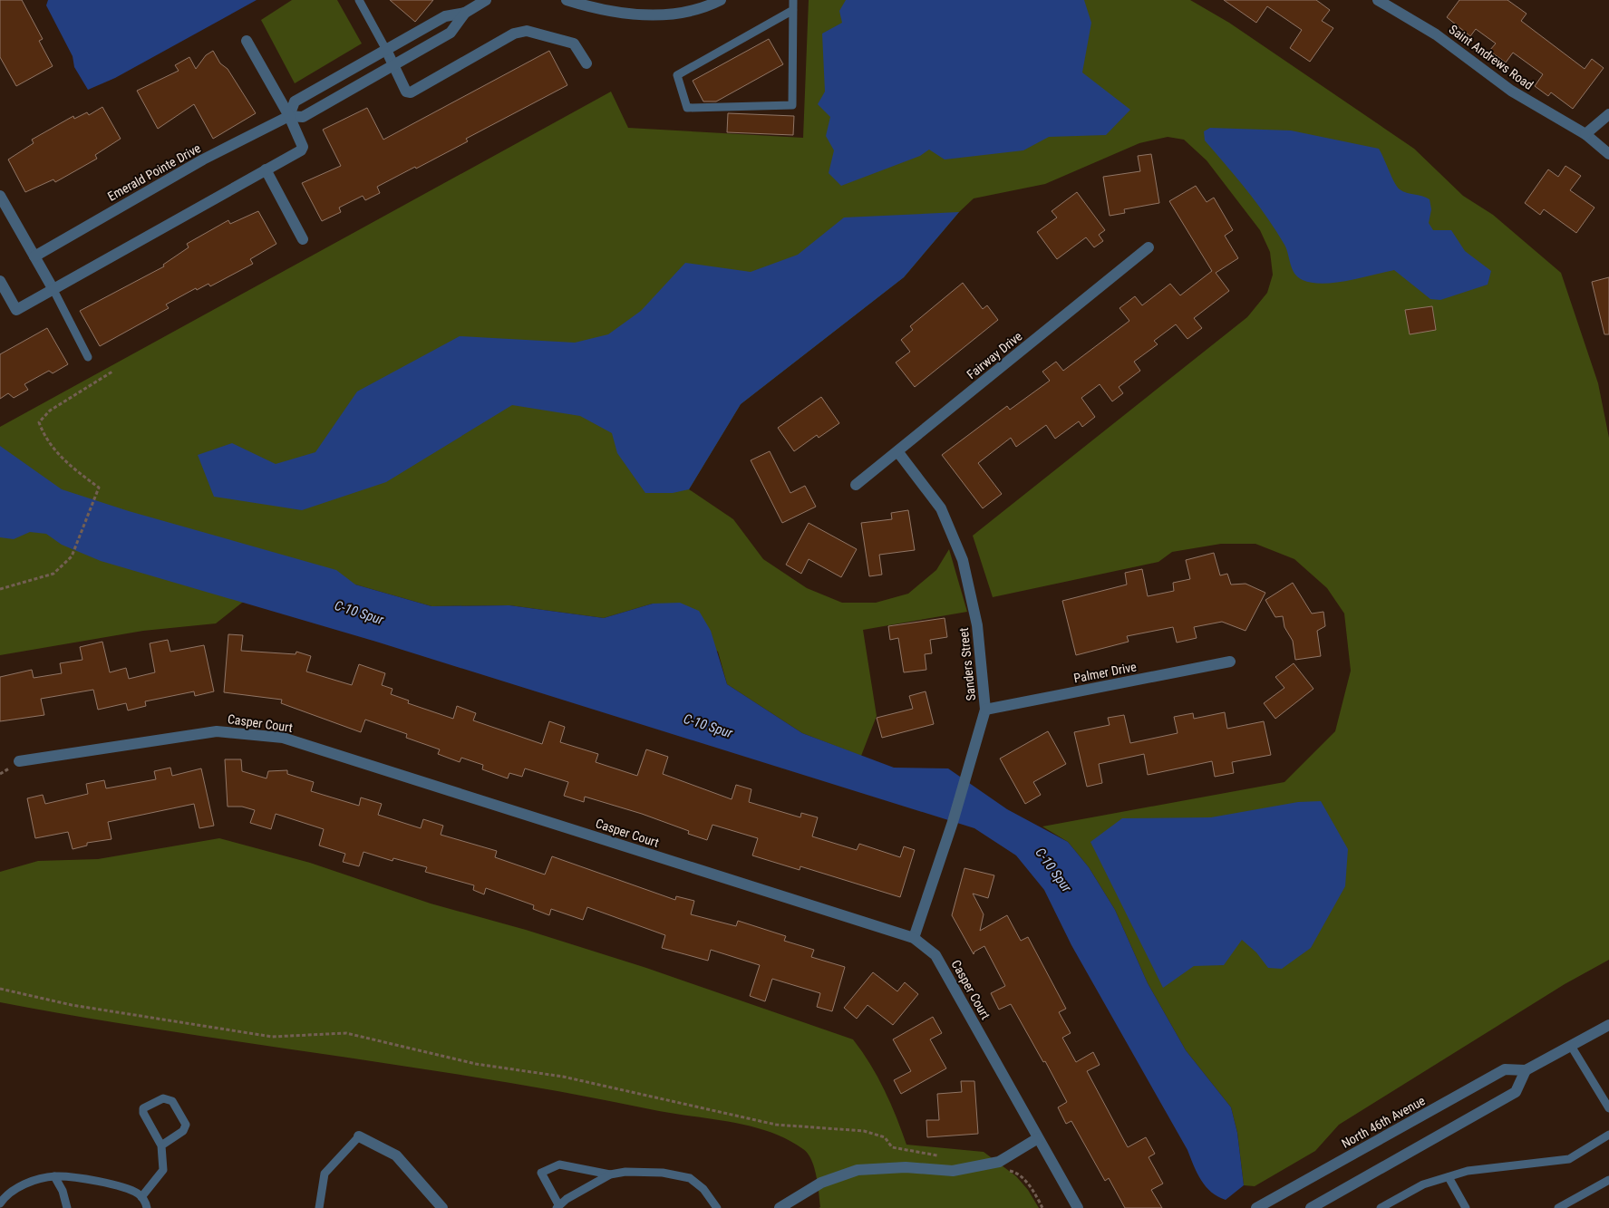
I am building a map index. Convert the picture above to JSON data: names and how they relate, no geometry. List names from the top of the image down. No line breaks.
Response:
{"streets":{"street":["Saint Andrews Road","Emerald Pointe Drive","Fairway Drive","Sanders Street","Palmer Drive","Casper Court","North 46th Avenue"]},"crossings":[["Fairway Drive","Sanders Street"],["Sanders Street","Palmer Drive"],["Sanders Street","Casper Court"]],"water":["C-10 Spur"]}
